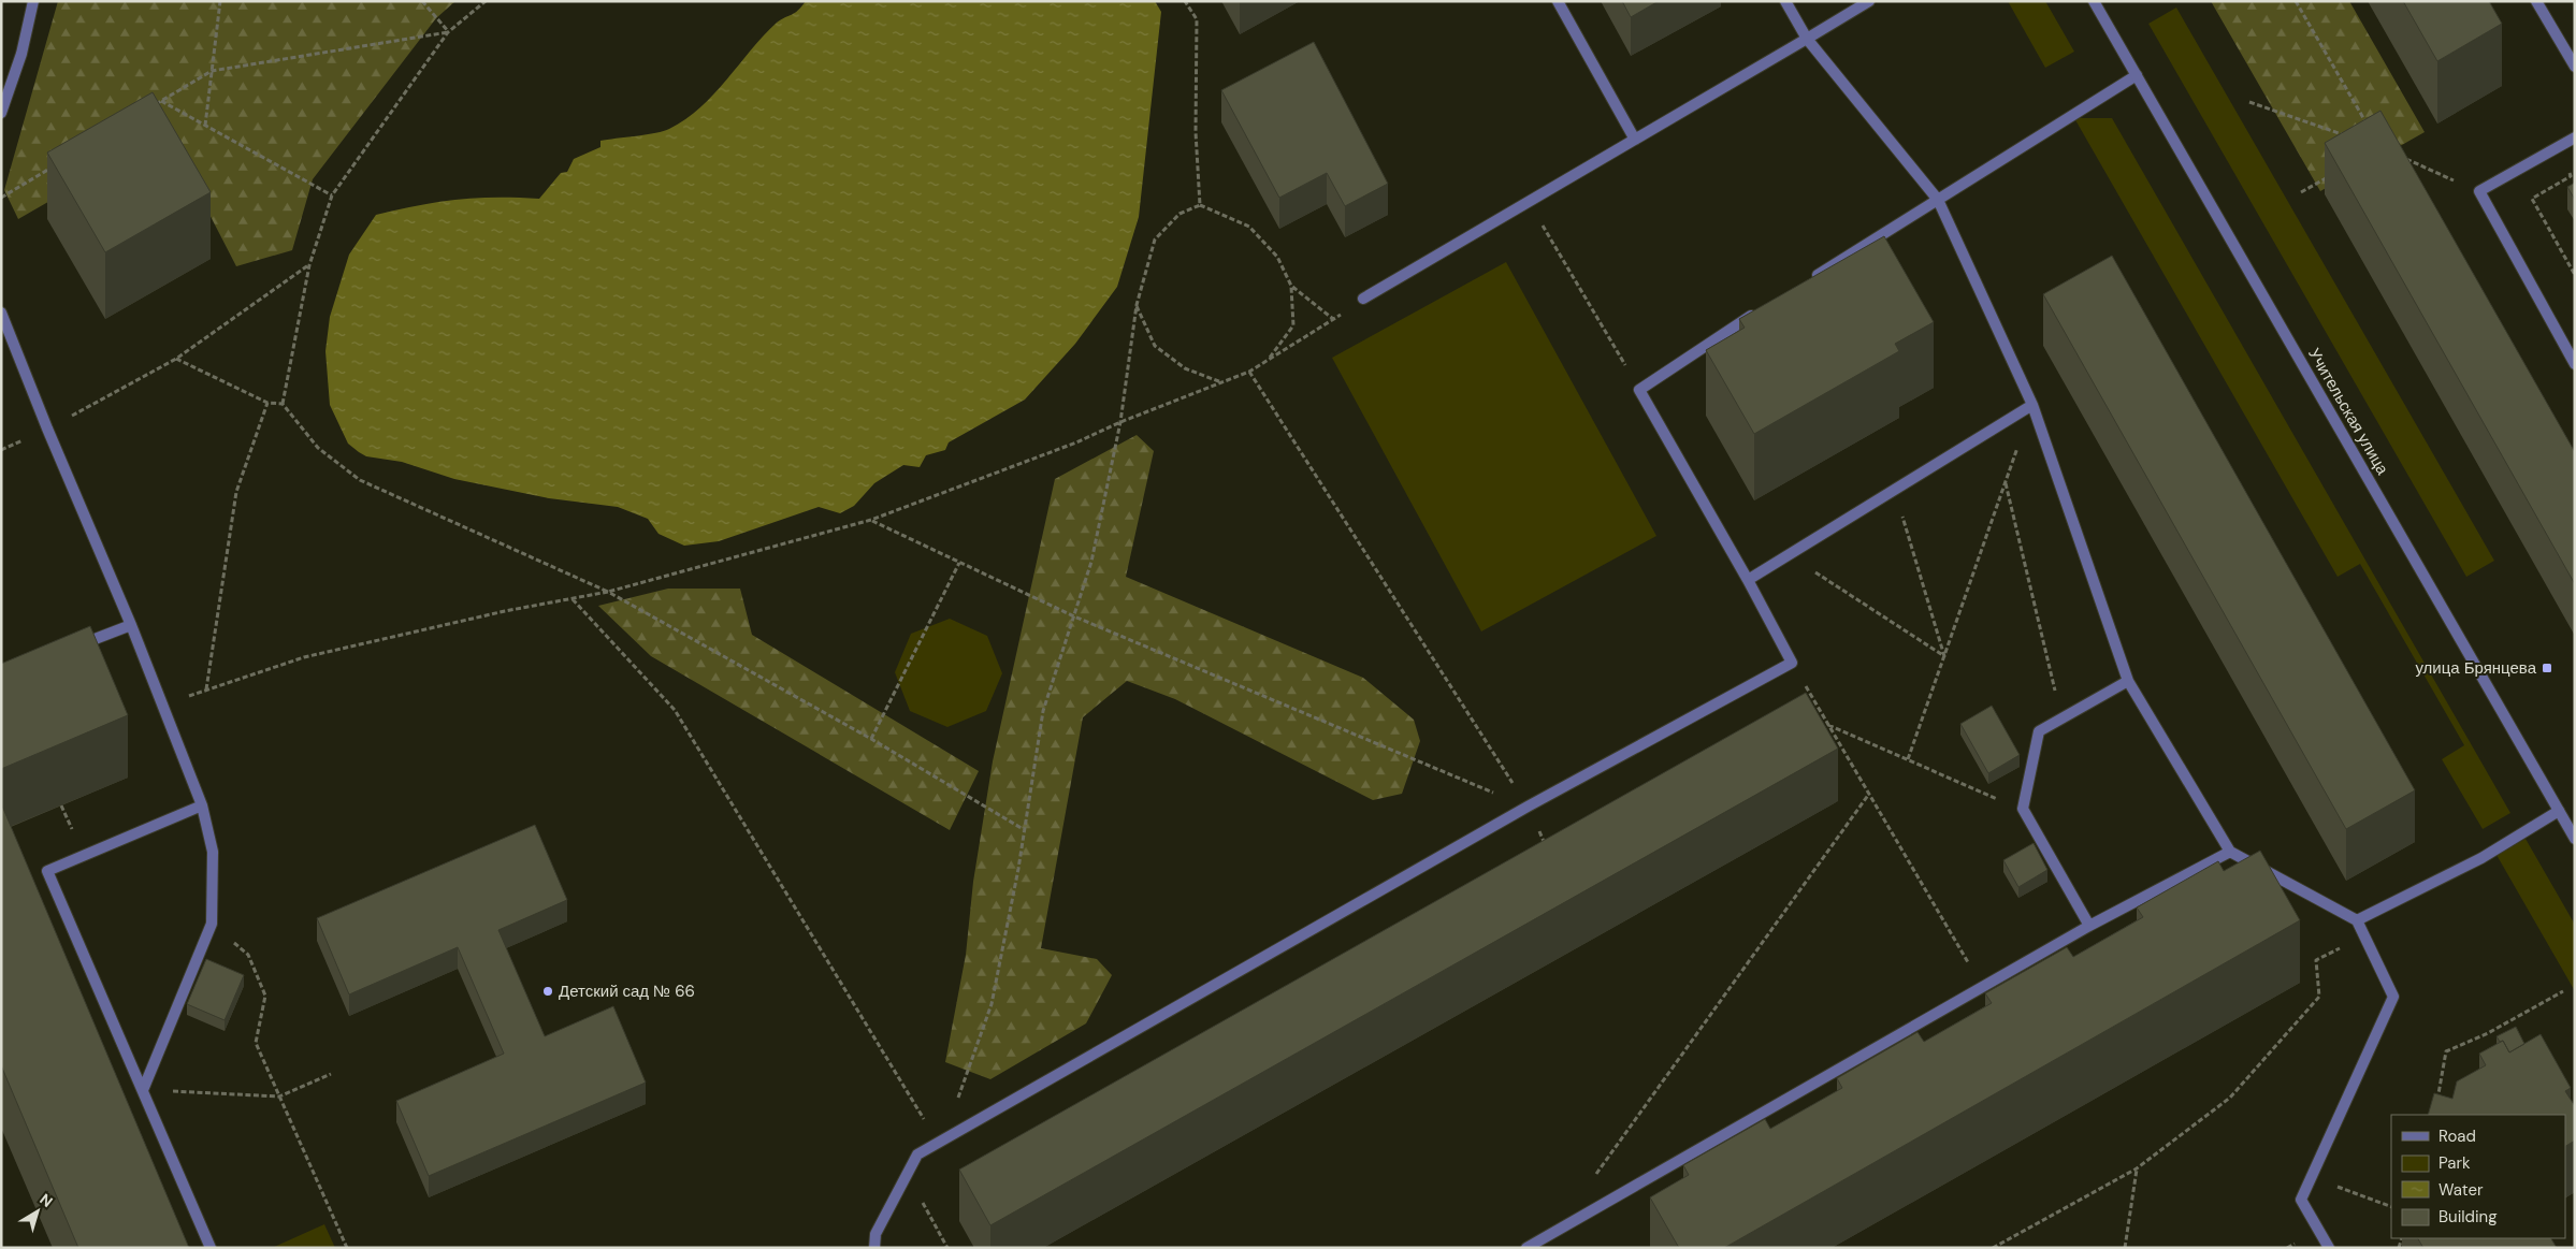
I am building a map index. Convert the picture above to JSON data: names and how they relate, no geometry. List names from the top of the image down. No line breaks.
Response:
{"streets":{"street":["Учительская улица"]},"places":{"transit":["улица Брянцева"],"other":["Детский сад № 66"]},"legend":["Road","Park","Water","Building"],"north":"top right"}
